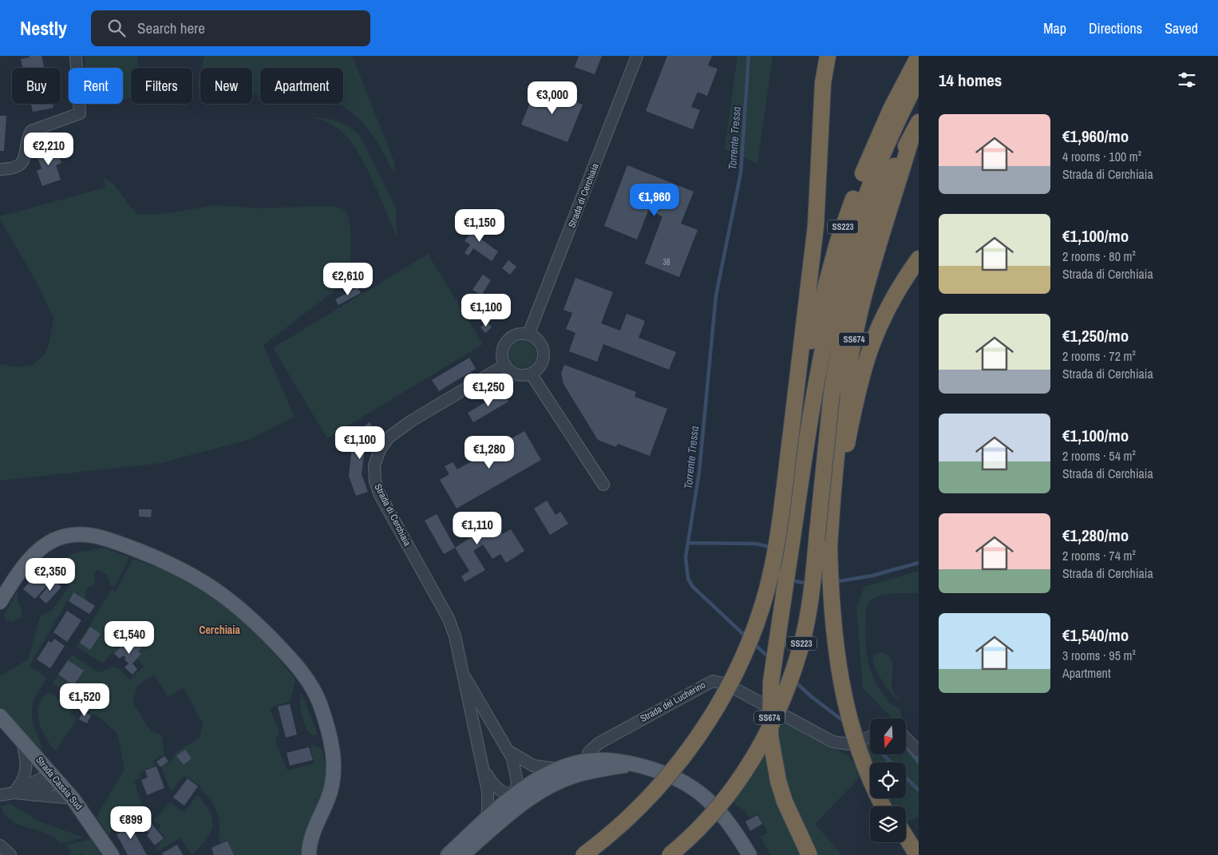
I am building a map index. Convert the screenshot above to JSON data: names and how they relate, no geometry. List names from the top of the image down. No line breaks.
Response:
{"streets":{"highway":["SS223","SS674"],"main road":["Strada Cassia Sud"],"street":["Strada di Cerchiaia","Strada del Lucherino"]},"crossings":[["SS223","SS674"]],"districts":["Cerchiaia"],"water":["Torrente Tressa"],"house_numbers":["38"],"north":"bottom","page":{"header":"Nestly","search":"Search here","nav":["Map","Directions","Saved"],"heading":"14 homes","chip":["Buy","Rent","Filters","New","Apartment"],"price":["€3,000","€2,210","€1,960","€1,150","€2,610","€1,100","€1,250","€1,100","€1,280","€1,110","€2,350","€1,540","€1,520","€899"],"list":[{"name":"€1,960/mo","note":"4 rooms · 100 m² · Strada di Cerchiaia"},{"name":"€1,100/mo","note":"2 rooms · 80 m² · Strada di Cerchiaia"},{"name":"€1,250/mo","note":"2 rooms · 72 m² · Strada di Cerchiaia"},{"name":"€1,100/mo","note":"2 rooms · 54 m² · Strada di Cerchiaia"},{"name":"€1,280/mo","note":"2 rooms · 74 m² · Strada di Cerchiaia"},{"name":"€1,540/mo","note":"3 rooms · 95 m² · Apartment"}]}}
